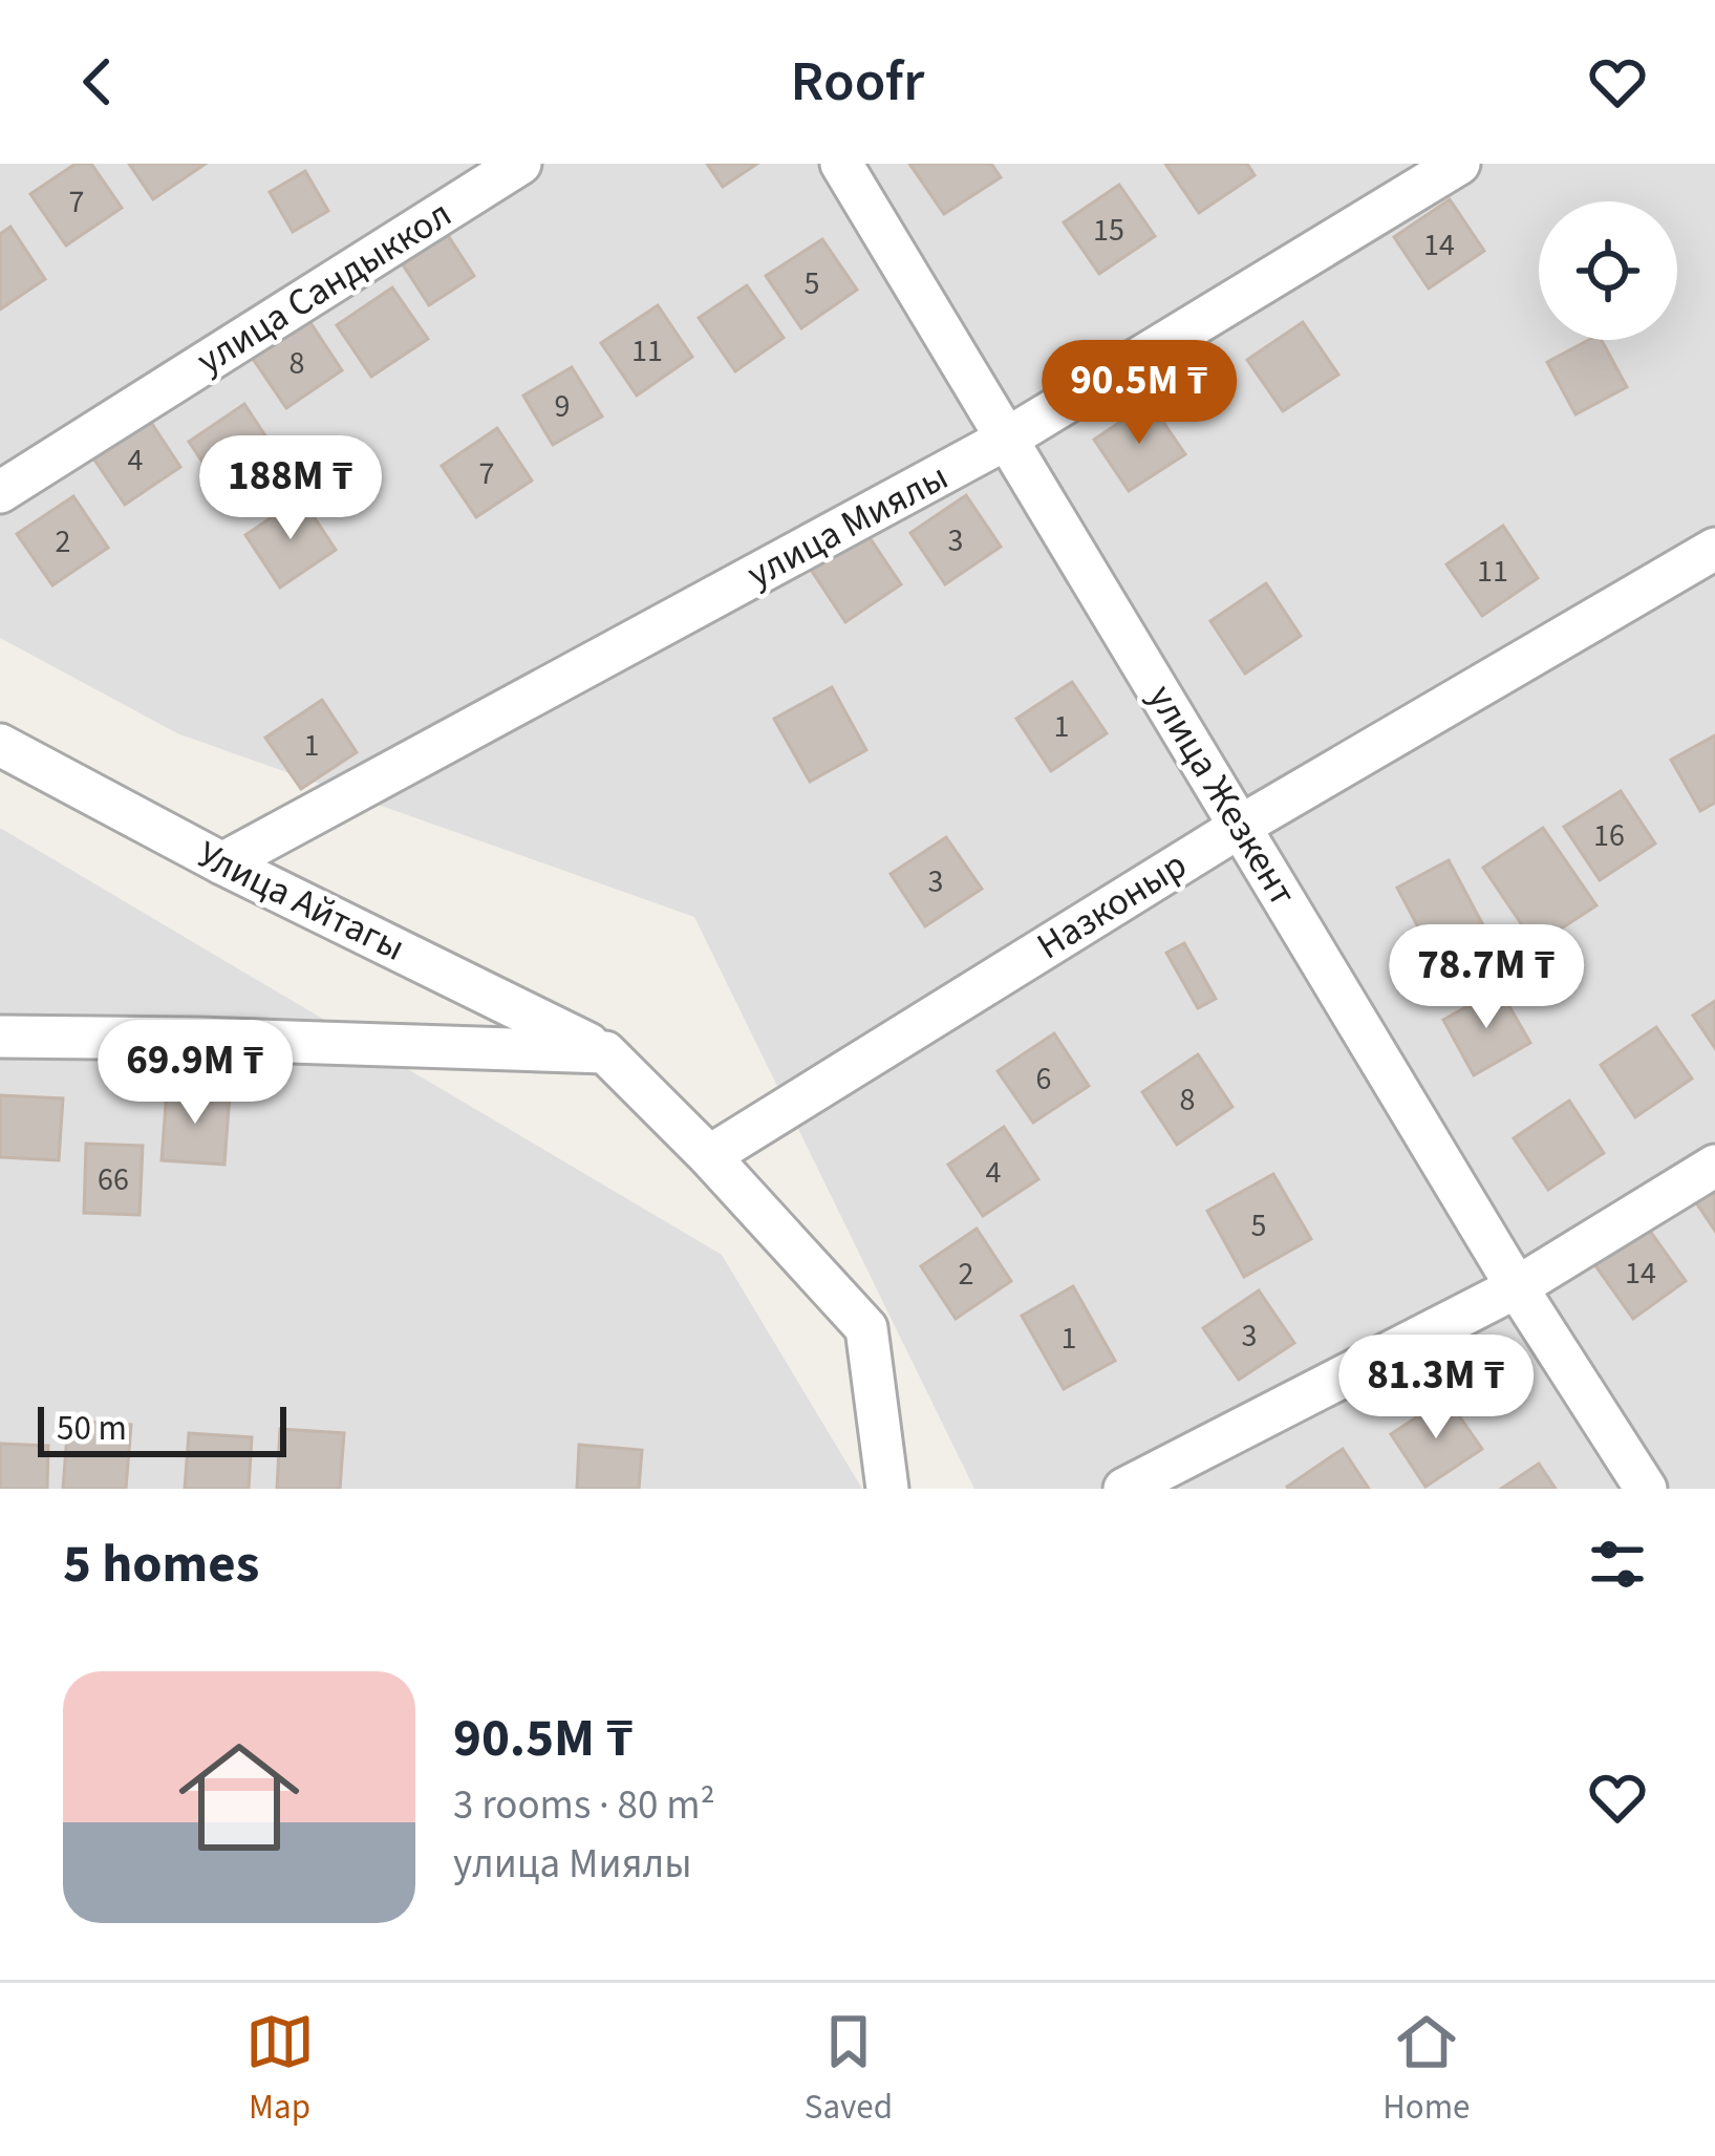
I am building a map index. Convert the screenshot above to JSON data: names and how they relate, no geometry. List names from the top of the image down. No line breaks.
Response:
{"streets":{"street":["улица Сандыккол","улица Миялы","улица Жезкент","Улица Айтагы","Назконыр"]},"crossings":[["улица Миялы","улица Жезкент"],["улица Миялы","Улица Айтагы"],["улица Жезкент","Назконыр"],["Улица Айтагы","Назконыр"]],"house_numbers":["7","15","14","5","11","8","9","4","7","3","2","11","1","1","16","3","6","8","4","66","5","14","2","3","1"],"scale_bar":"50 m","page":{"header":"Roofr","price":["90.5M ₸","188M ₸","78.7M ₸","69.9M ₸","81.3M ₸"],"scale":"50 m","heading":"5 homes","list":[{"name":"90.5M ₸","note":"3 rooms · 80 m² · улица Миялы"}],"tabs":["Map","Saved","Home"]}}
